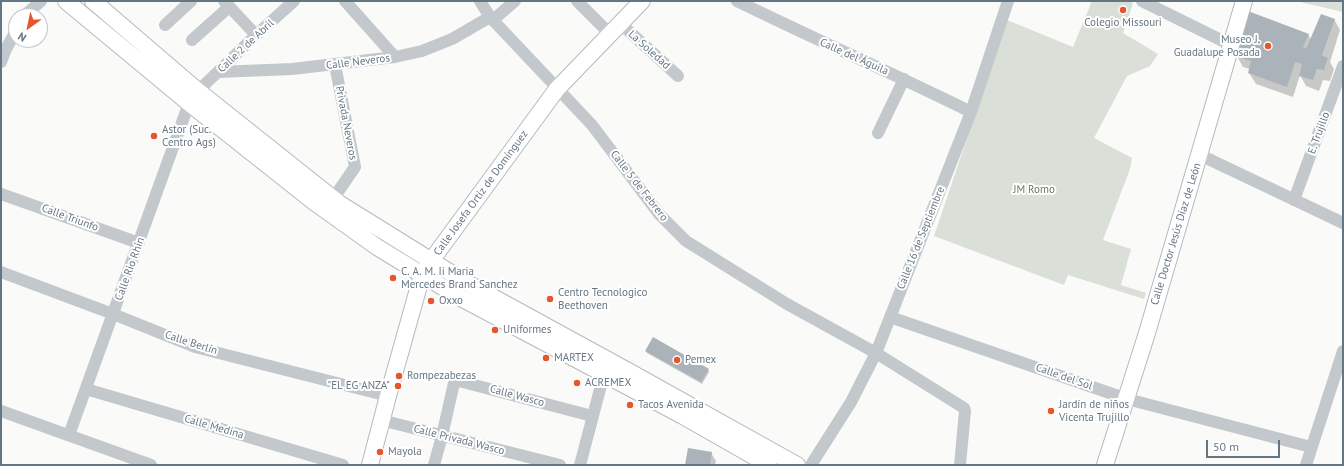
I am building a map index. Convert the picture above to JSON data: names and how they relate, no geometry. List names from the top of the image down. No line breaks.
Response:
{"streets":{"main road":["Calle Josefa Ortiz de Domínguez","Calle Doctor Jesús Díaz de León"],"street":["Calle 2 de Abril","La Soledad","Calle del Águila","Calle Neveros","Privada Neveros","E. Trujillo","Calle 5 de Febrero","Calle Triunfo","Calle 16 de Septiembre","Calle Rio Rhin","Calle Berlín","Calle del Sol","Calle Wasco","Calle Medina","Calle Privada Wasco"]},"crossings":[["Calle 2 de Abril","Calle Neveros"],["Calle 2 de Abril","Calle Rio Rhin"],["La Soledad","Calle Josefa Ortiz de Domínguez"],["Calle del Águila","Calle 16 de Septiembre"],["Calle Neveros","Privada Neveros"],["Calle Neveros","Calle 5 de Febrero"],["Calle 5 de Febrero","Calle Josefa Ortiz de Domínguez"],["Calle 5 de Febrero","Calle 16 de Septiembre"],["Calle Josefa Ortiz de Domínguez","Calle Berlín"],["Calle Josefa Ortiz de Domínguez","Calle Privada Wasco"],["Calle Triunfo","Calle Rio Rhin"],["Calle Doctor Jesús Díaz de León","Calle del Sol"],["Calle 16 de Septiembre","Calle del Sol"],["Calle Rio Rhin","Calle Berlín"],["Calle Rio Rhin","Calle Medina"],["Calle Wasco","Calle Privada Wasco"]],"parks":["JM Romo"],"places":["Colegio Missouri","Museo J. Guadalupe Posada","Astor (Suc. Centro Ags)","C. A. M. Ii Maria Mercedes Brand Sanchez","Centro Tecnologico Beethoven","Oxxo","Uniformes","MARTEX","Pemex","Rompezabezas","ACREMEX","\"EL EG ANZA\"","Tacos Avenida","Jardín de niños Vicenta Trujillo","Mayola"],"scale_bar":"50 m","north":"bottom left"}
